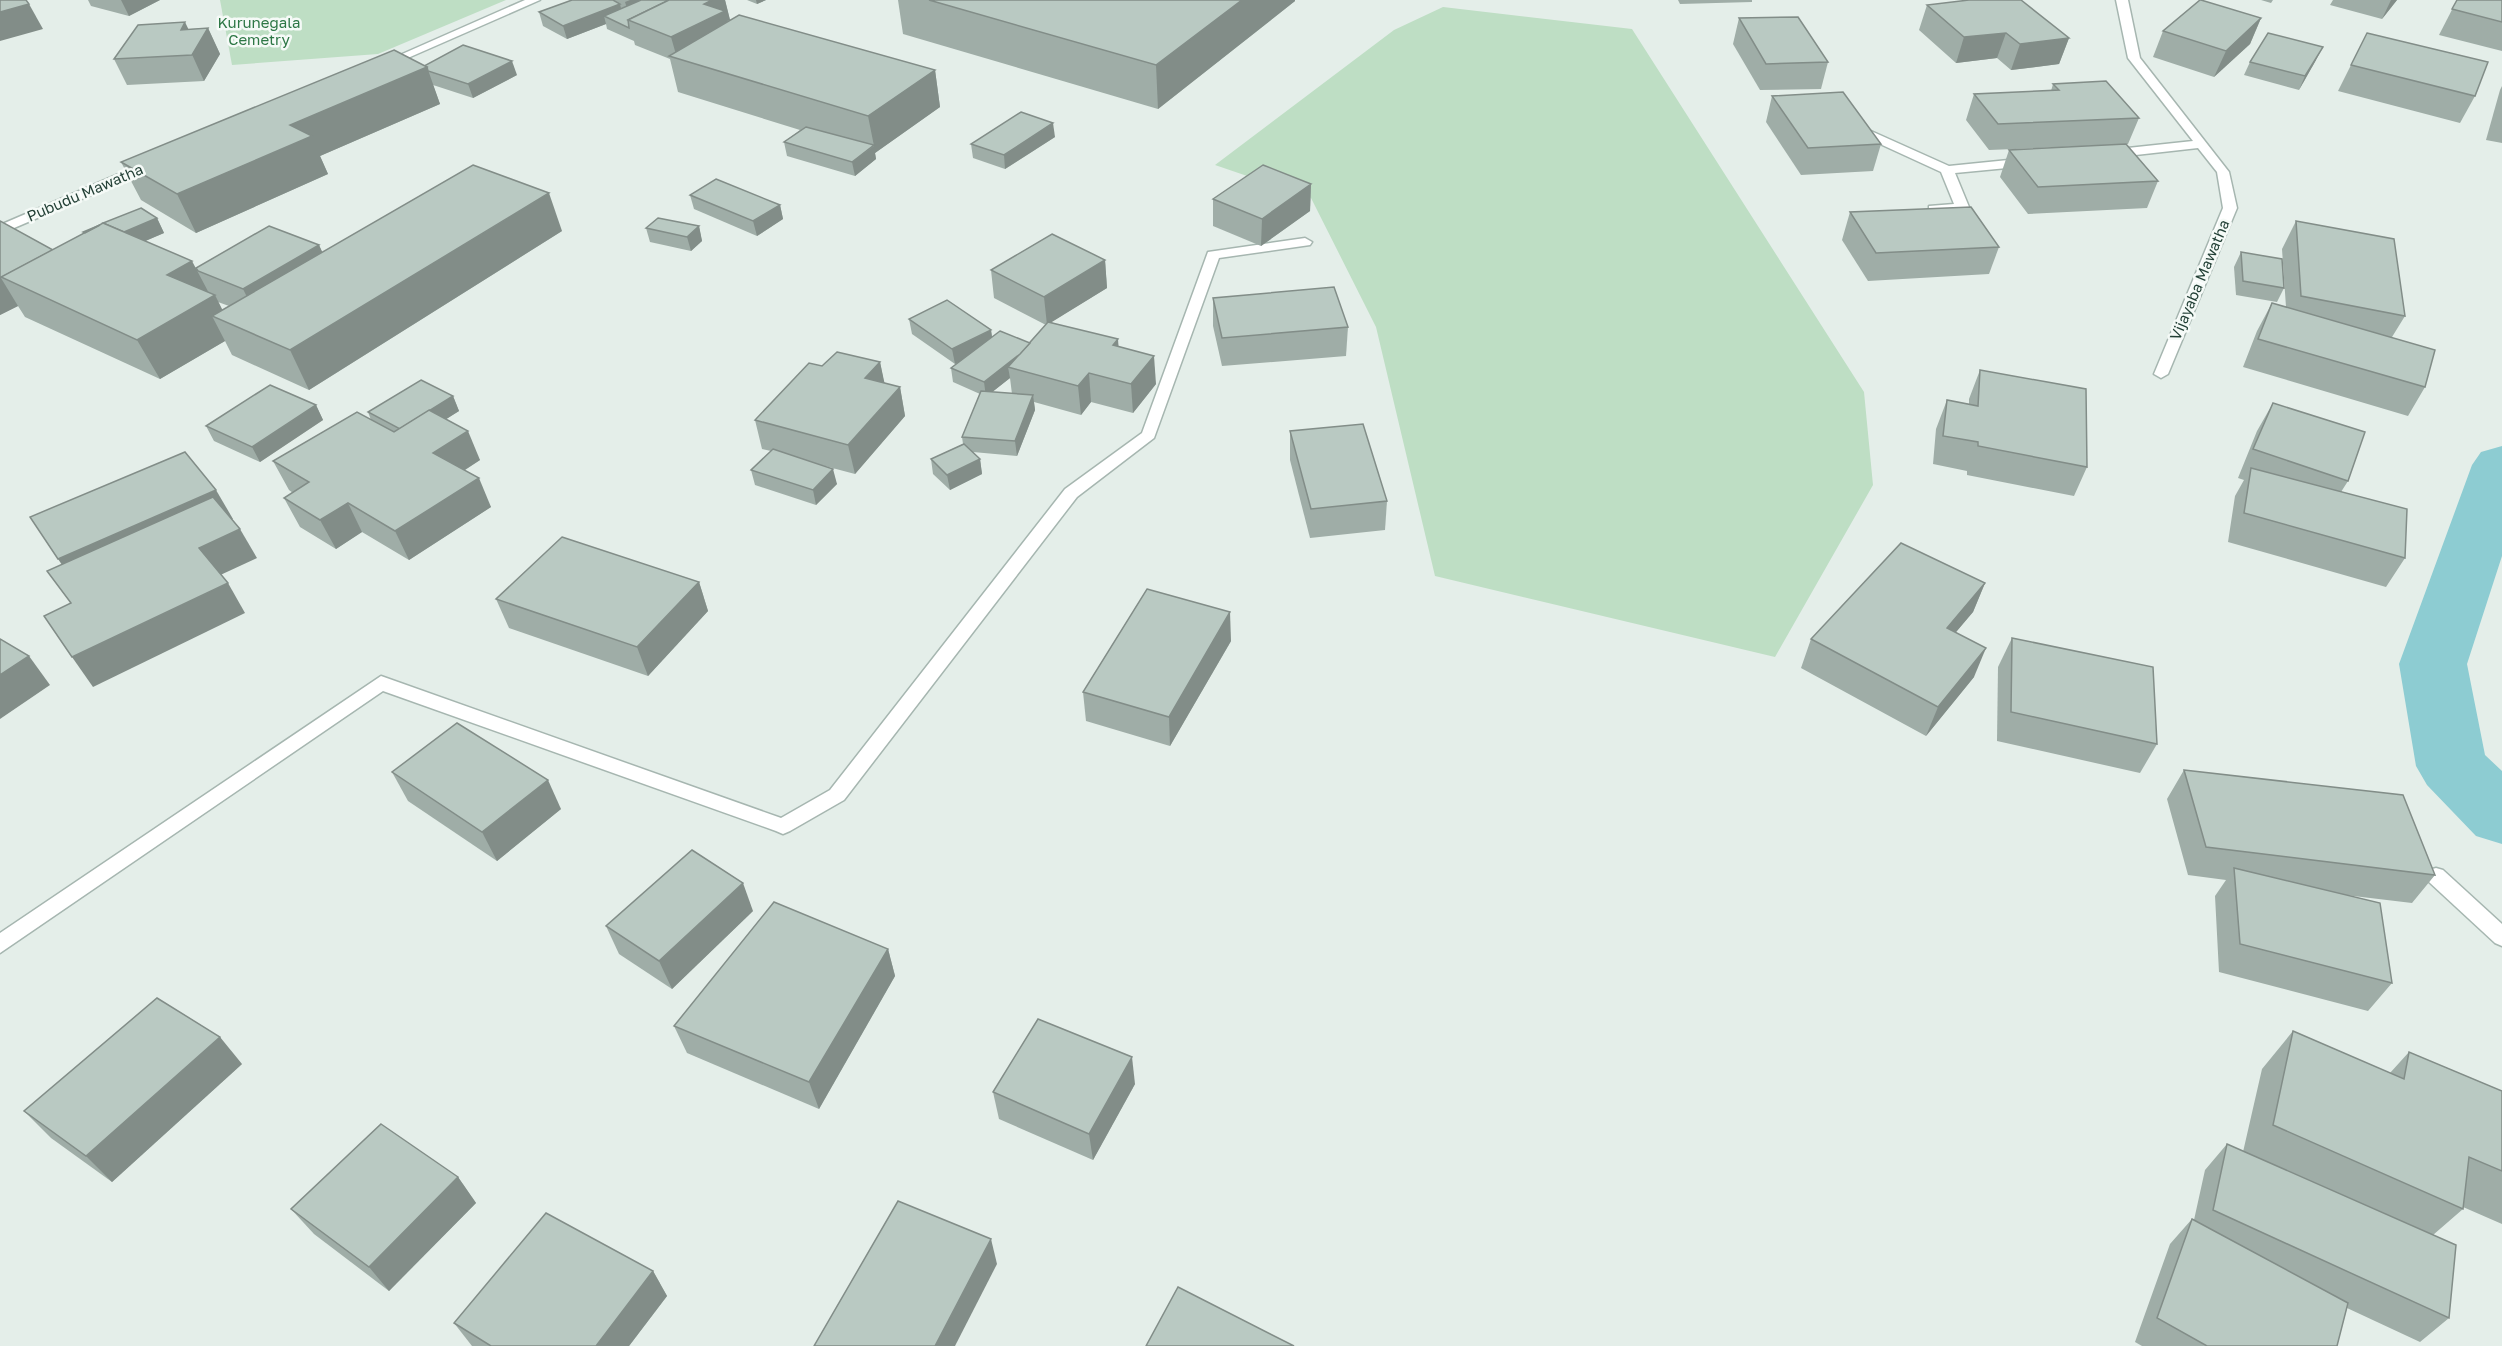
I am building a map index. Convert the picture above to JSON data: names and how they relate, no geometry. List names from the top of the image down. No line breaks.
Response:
{"streets":{"street":["Pubudu Mawatha","Vijayaba Mawatha"]},"parks":["Kurunegala Cemetry"]}
